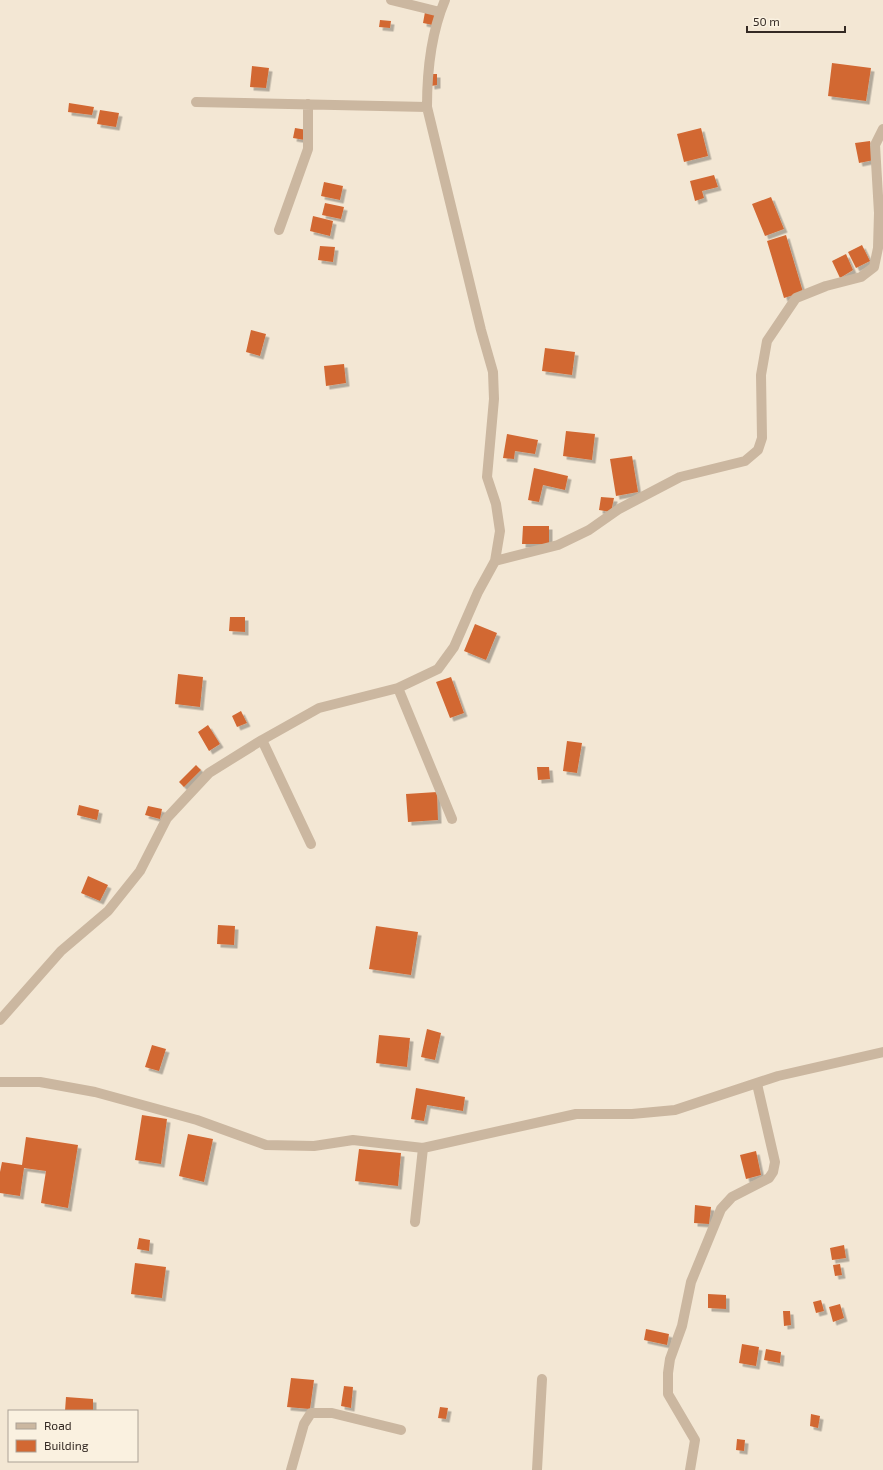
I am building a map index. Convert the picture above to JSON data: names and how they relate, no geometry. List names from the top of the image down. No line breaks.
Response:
{"legend":["Road","Building"],"scale_bar":"50 m"}
